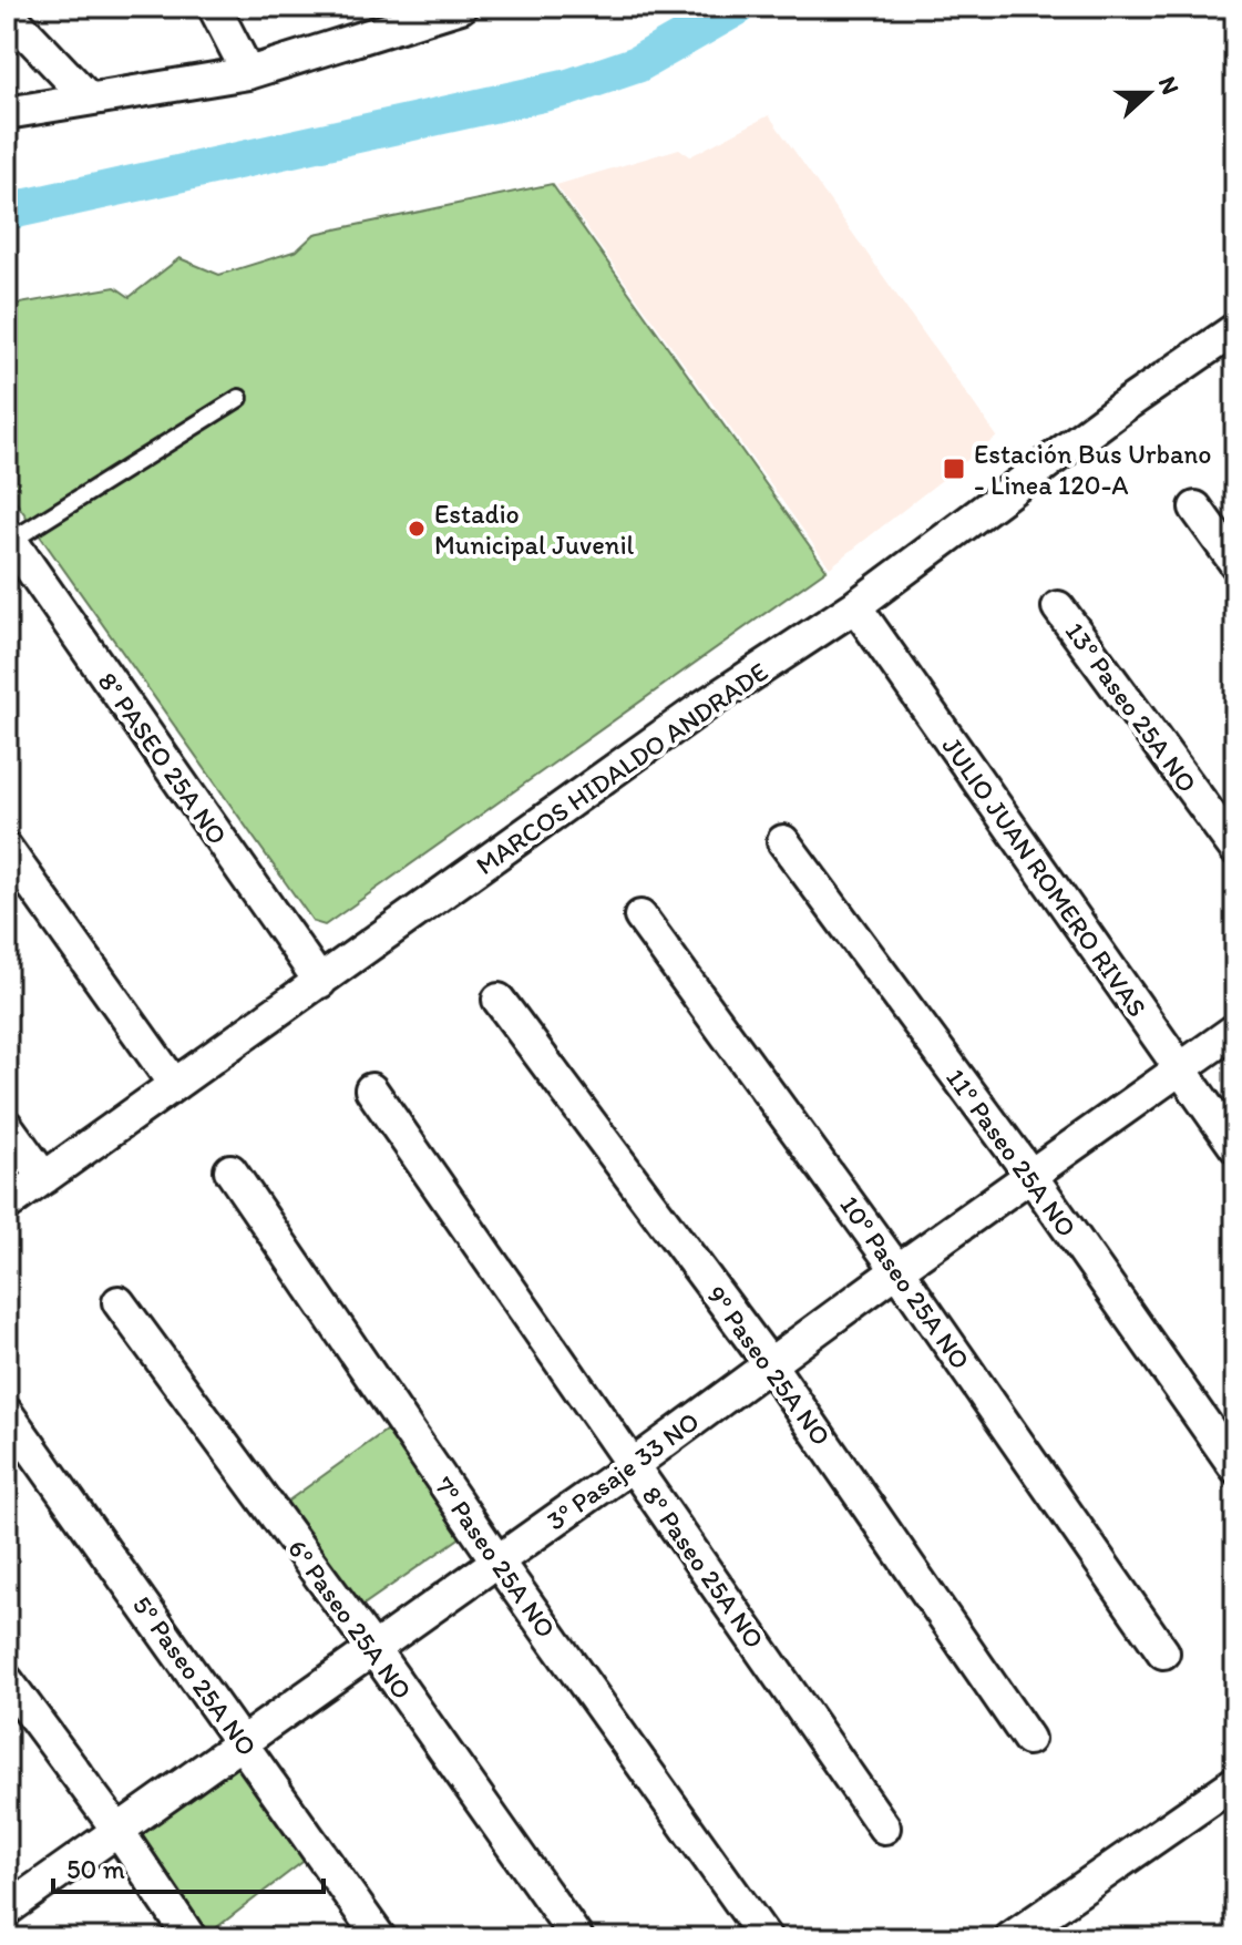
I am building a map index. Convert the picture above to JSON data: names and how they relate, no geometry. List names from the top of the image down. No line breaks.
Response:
{"streets":{"street":["13º Paseo 25A NO","8° PASEO 25A NO","MARCOS HIDALDO ANDRADE","JULIO JUAN ROMERO RIVAS","11º Paseo 25A NO","10º Paseo 25A NO","9º Paseo 25A NO","3º Pasaje 33 NO","7º Paseo 25A NO","8º Paseo 25A NO","6º Paseo 25A NO","5º Paseo 25A NO"]},"crossings":[["8° PASEO 25A NO","MARCOS HIDALDO ANDRADE"],["MARCOS HIDALDO ANDRADE","JULIO JUAN ROMERO RIVAS"],["JULIO JUAN ROMERO RIVAS","3º Pasaje 33 NO"],["11º Paseo 25A NO","3º Pasaje 33 NO"],["10º Paseo 25A NO","3º Pasaje 33 NO"],["9º Paseo 25A NO","3º Pasaje 33 NO"],["3º Pasaje 33 NO","7º Paseo 25A NO"],["3º Pasaje 33 NO","8º Paseo 25A NO"],["3º Pasaje 33 NO","6º Paseo 25A NO"],["3º Pasaje 33 NO","5º Paseo 25A NO"]],"places":{"transit":["Estación Bus Urbano - Linea 120-A"],"other":["Estadio Municipal Juvenil"]},"scale_bar":"50 m","north":"right"}
